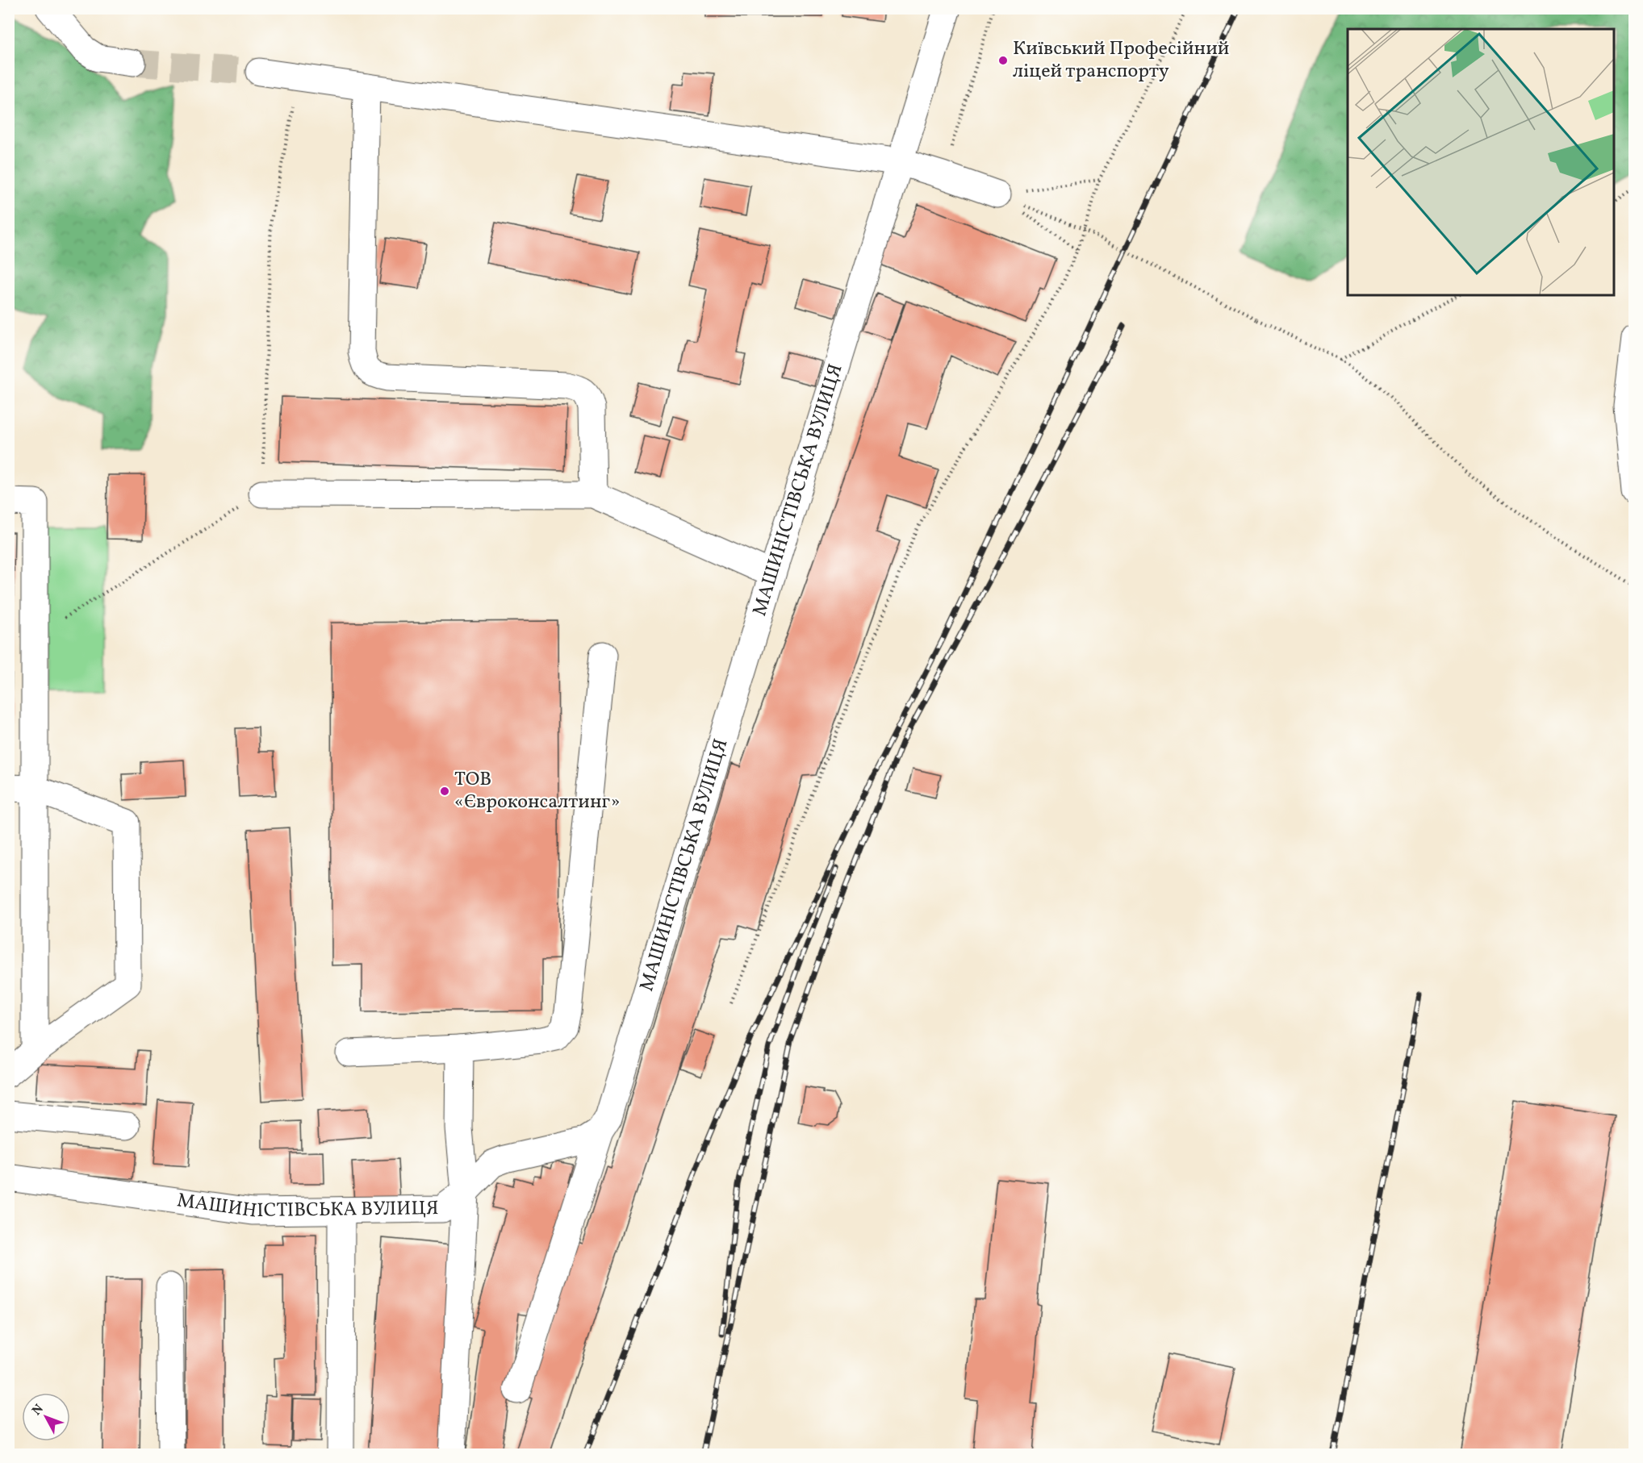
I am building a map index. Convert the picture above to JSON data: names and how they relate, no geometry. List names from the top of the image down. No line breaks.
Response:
{"streets":{"street":["МАШИНІСТІВСЬКА ВУЛИЦЯ"]},"places":["Київський Професійний ліцей транспорту","ТОВ «Євроконсалтинг»"],"north":"top left"}
